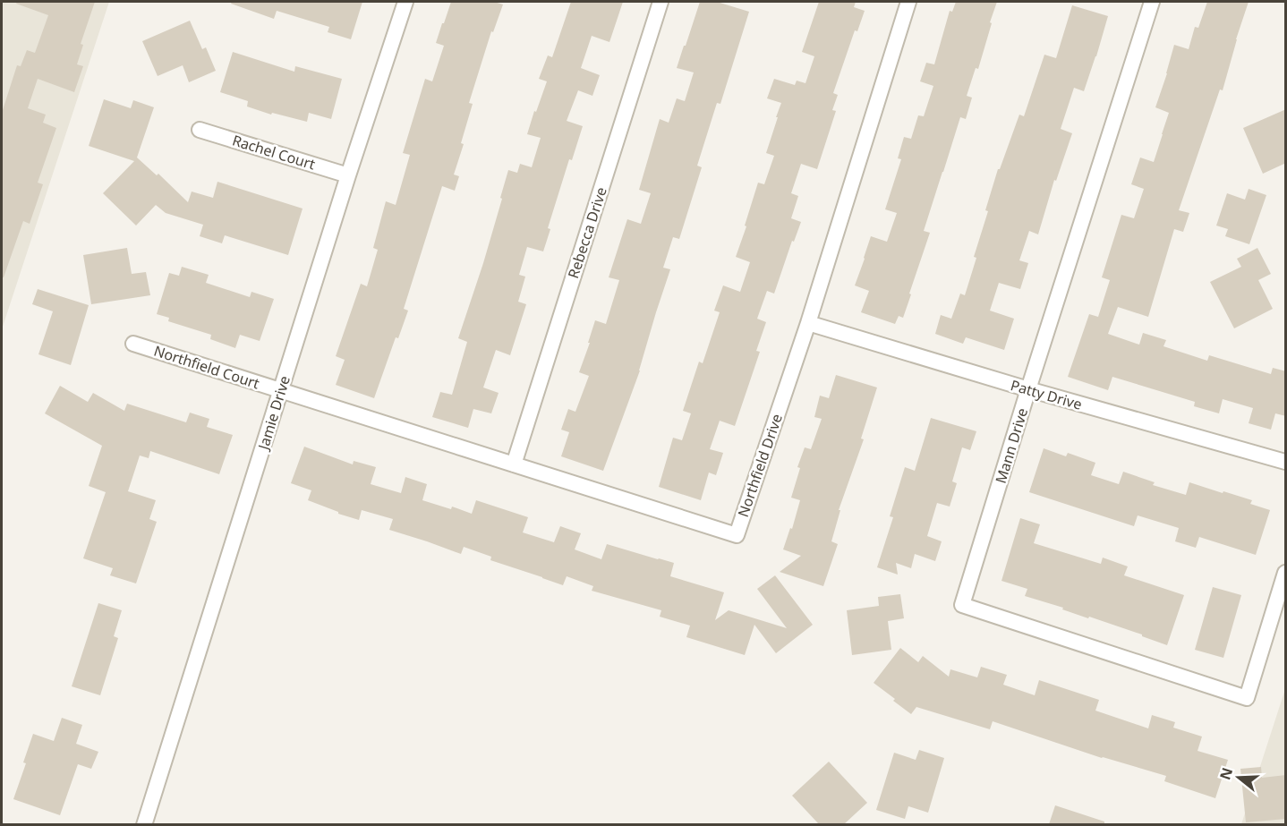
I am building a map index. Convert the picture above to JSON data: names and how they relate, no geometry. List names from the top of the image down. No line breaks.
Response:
{"streets":{"street":["Rachel Court","Rebecca Drive","Northfield Court","Patty Drive","Jamie Drive","Mann Drive","Northfield Drive"]},"crossings":[["Rachel Court","Jamie Drive"],["Rebecca Drive","Northfield Drive"],["Northfield Court","Jamie Drive"],["Northfield Court","Northfield Drive"],["Patty Drive","Mann Drive"],["Patty Drive","Northfield Drive"],["Jamie Drive","Northfield Drive"]],"north":"left"}
